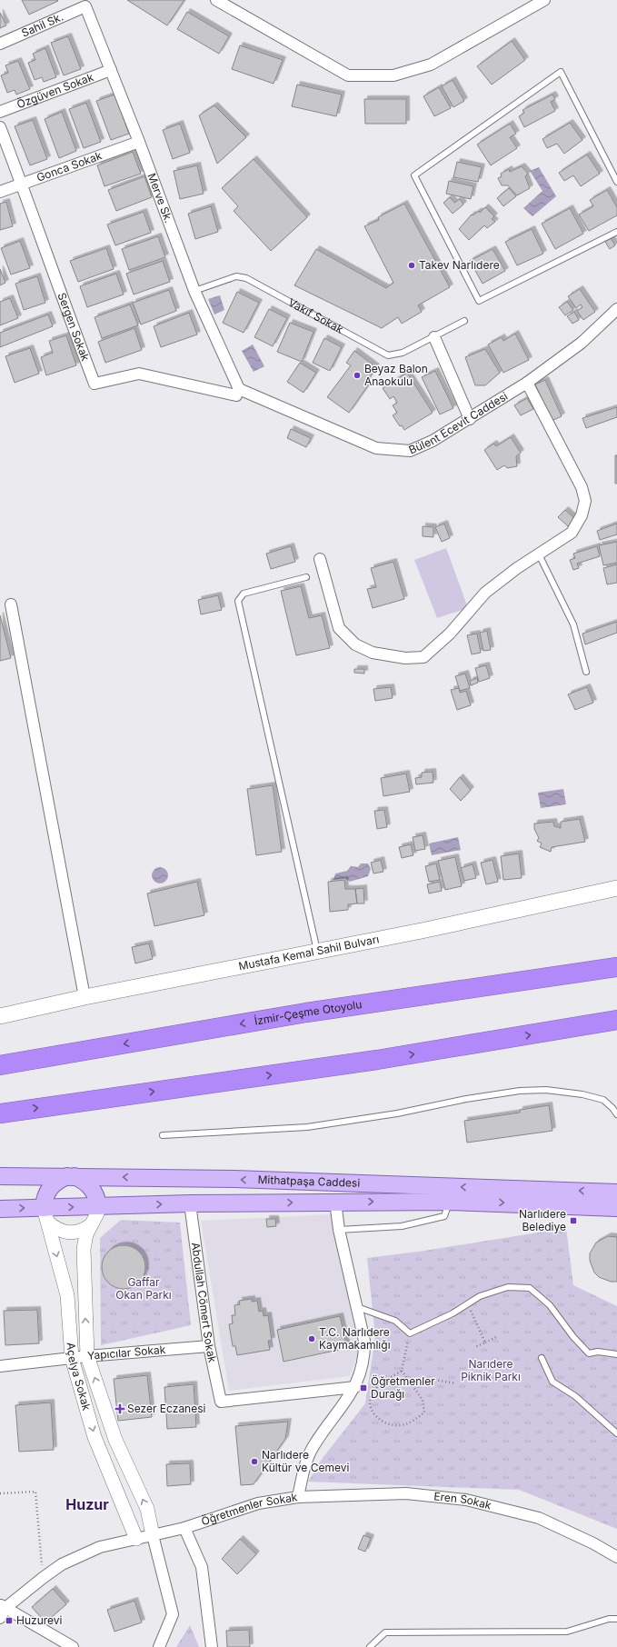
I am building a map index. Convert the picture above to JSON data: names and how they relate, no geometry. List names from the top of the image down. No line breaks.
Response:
{"streets":{"highway":["İzmir-Çeşme Otoyolu"],"main road":["Mustafa Kemal Sahil Bulvarı","Mithatpaşa Caddesi"],"street":["Sahil Sk.","Özgüven Sokak","Gonca Sokak","Merve Sk.","Sergen Sokak","Bülent Ecevit Caddesi","Abdullah Cömert Sokak","Yapıcılar Sokak","Açelya Sokak","Eren Sokak","Öğretmenler Sokak"],"lane":["Vakıf Sokak"]},"crossings":[["Sahil Sk.","Merve Sk."],["Özgüven Sokak","Merve Sk."],["Gonca Sokak","Merve Sk."],["Gonca Sokak","Sergen Sokak"],["Merve Sk.","Vakıf Sokak"],["Merve Sk.","Sergen Sokak"],["Merve Sk.","Bülent Ecevit Caddesi"],["Sergen Sokak","Bülent Ecevit Caddesi"],["Mithatpaşa Caddesi","Abdullah Cömert Sokak"],["Mithatpaşa Caddesi","Açelya Sokak"],["Mithatpaşa Caddesi","Öğretmenler Sokak"],["Abdullah Cömert Sokak","Yapıcılar Sokak"],["Abdullah Cömert Sokak","Öğretmenler Sokak"],["Yapıcılar Sokak","Açelya Sokak"],["Eren Sokak","Öğretmenler Sokak"]],"districts":["Huzur"],"parks":["Gaffar Okan Parkı","Narıdere Piknik Parkı"],"places":{"other":["Takev Narlıdere","Beyaz Balon Anaokulu","T.C. Narlıdere Kaymakamlığı","Narlıdere Kültür ve Cemevi"],"transit":["Narlıdere Belediye","Öğretmenler Durağı","Huzurevi"],"health":["Sezer Eczanesi"]}}
